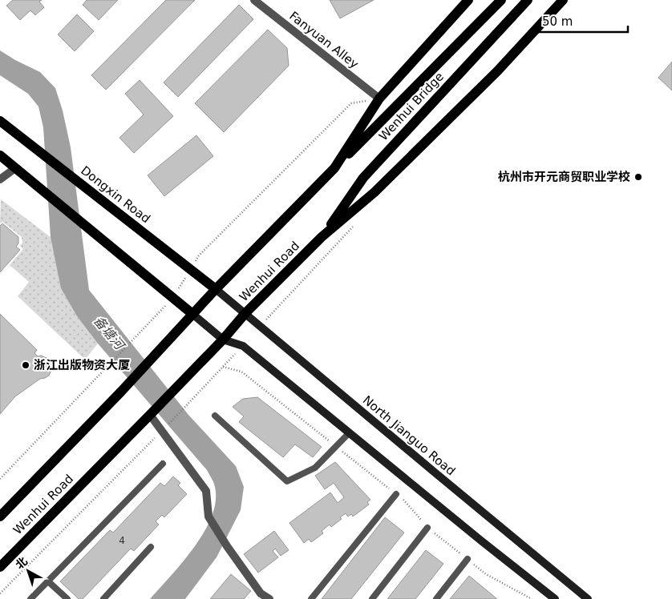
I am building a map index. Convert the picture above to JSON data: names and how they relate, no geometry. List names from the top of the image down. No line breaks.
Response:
{"streets":{"main road":["Wenhui Bridge","Dongxin Road","Wenhui Road","North Jianguo Road"],"street":["Fanyuan Alley"]},"crossings":[["Fanyuan Alley","Wenhui Road"],["Wenhui Bridge","Wenhui Road"],["Dongxin Road","Wenhui Road"],["Dongxin Road","North Jianguo Road"],["Wenhui Road","North Jianguo Road"]],"water":["备塘河"],"places":["杭州市开元商贸职业学校","浙江出版物资大厦"],"house_numbers":["4"],"scale_bar":"50 m","north":"top left"}
